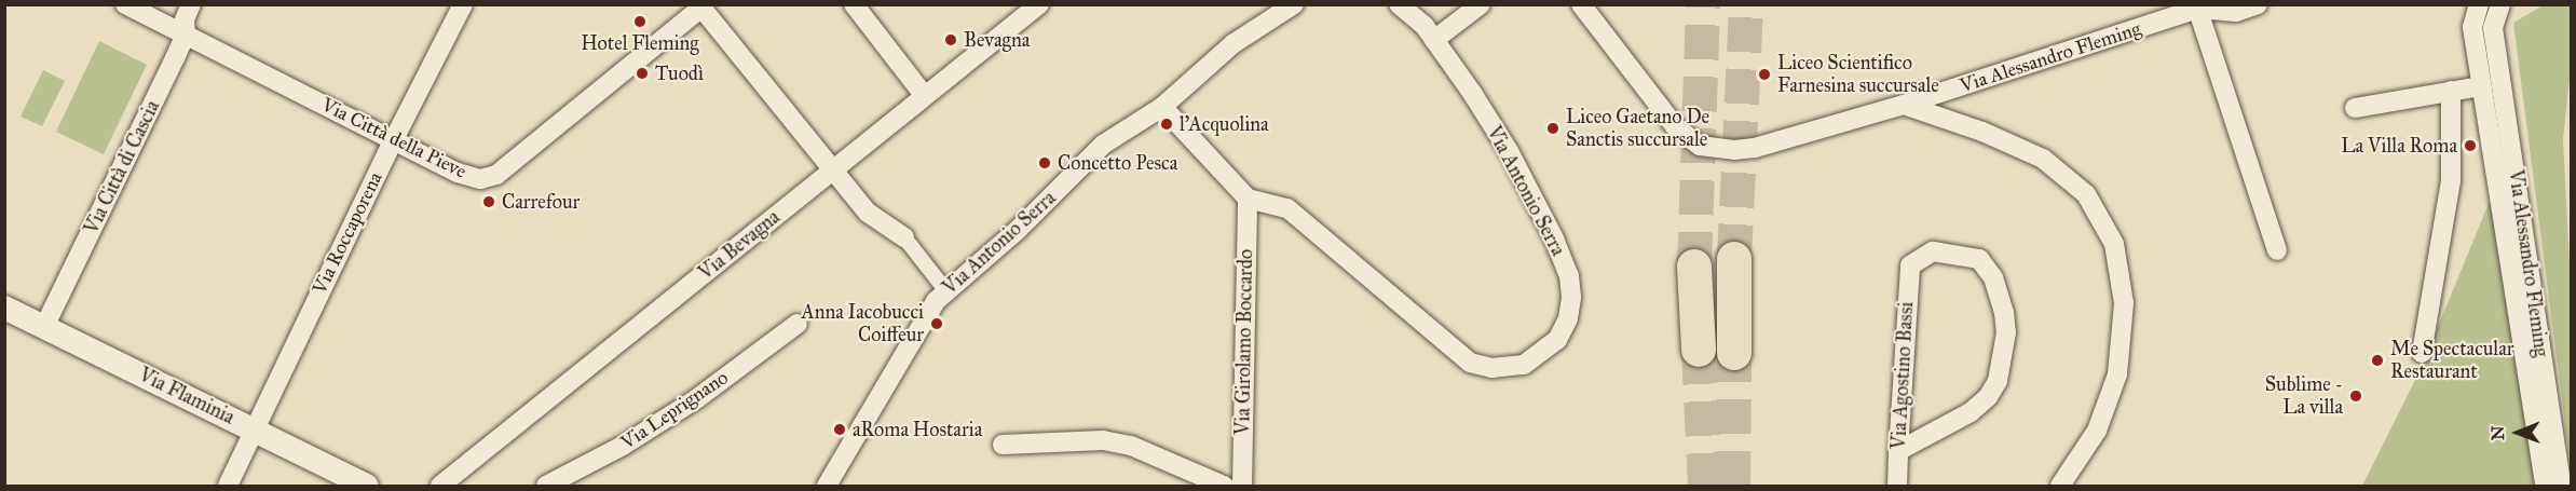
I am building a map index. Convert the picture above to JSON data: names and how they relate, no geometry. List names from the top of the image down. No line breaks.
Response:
{"streets":{"street":["Via Alessandro Fleming","Via Città della Pieve","Via Città di Cascia","Via Antonio Serra","Via Roccaporena","Via Bevagna","Via Girolamo Boccardo","Via Agostino Bassi","Via Flaminia","Via Leprignano"]},"crossings":[["Via Città della Pieve","Via Città di Cascia"],["Via Città della Pieve","Via Roccaporena"],["Via Città di Cascia","Via Flaminia"],["Via Antonio Serra","Via Girolamo Boccardo"],["Via Roccaporena","Via Flaminia"]],"places":["Hotel Fleming","Bevagna","Tuodì","Liceo Scientifico Farnesina succursale","l'Acquolina","Liceo Gaetano De Sanctis succursale","La Villa Roma","Concetto Pesca","Carrefour","Anna Iacobucci Coiffeur","Me Spectacular Restaurant","Sublime - La villa","aRoma Hostaria"],"north":"left"}
